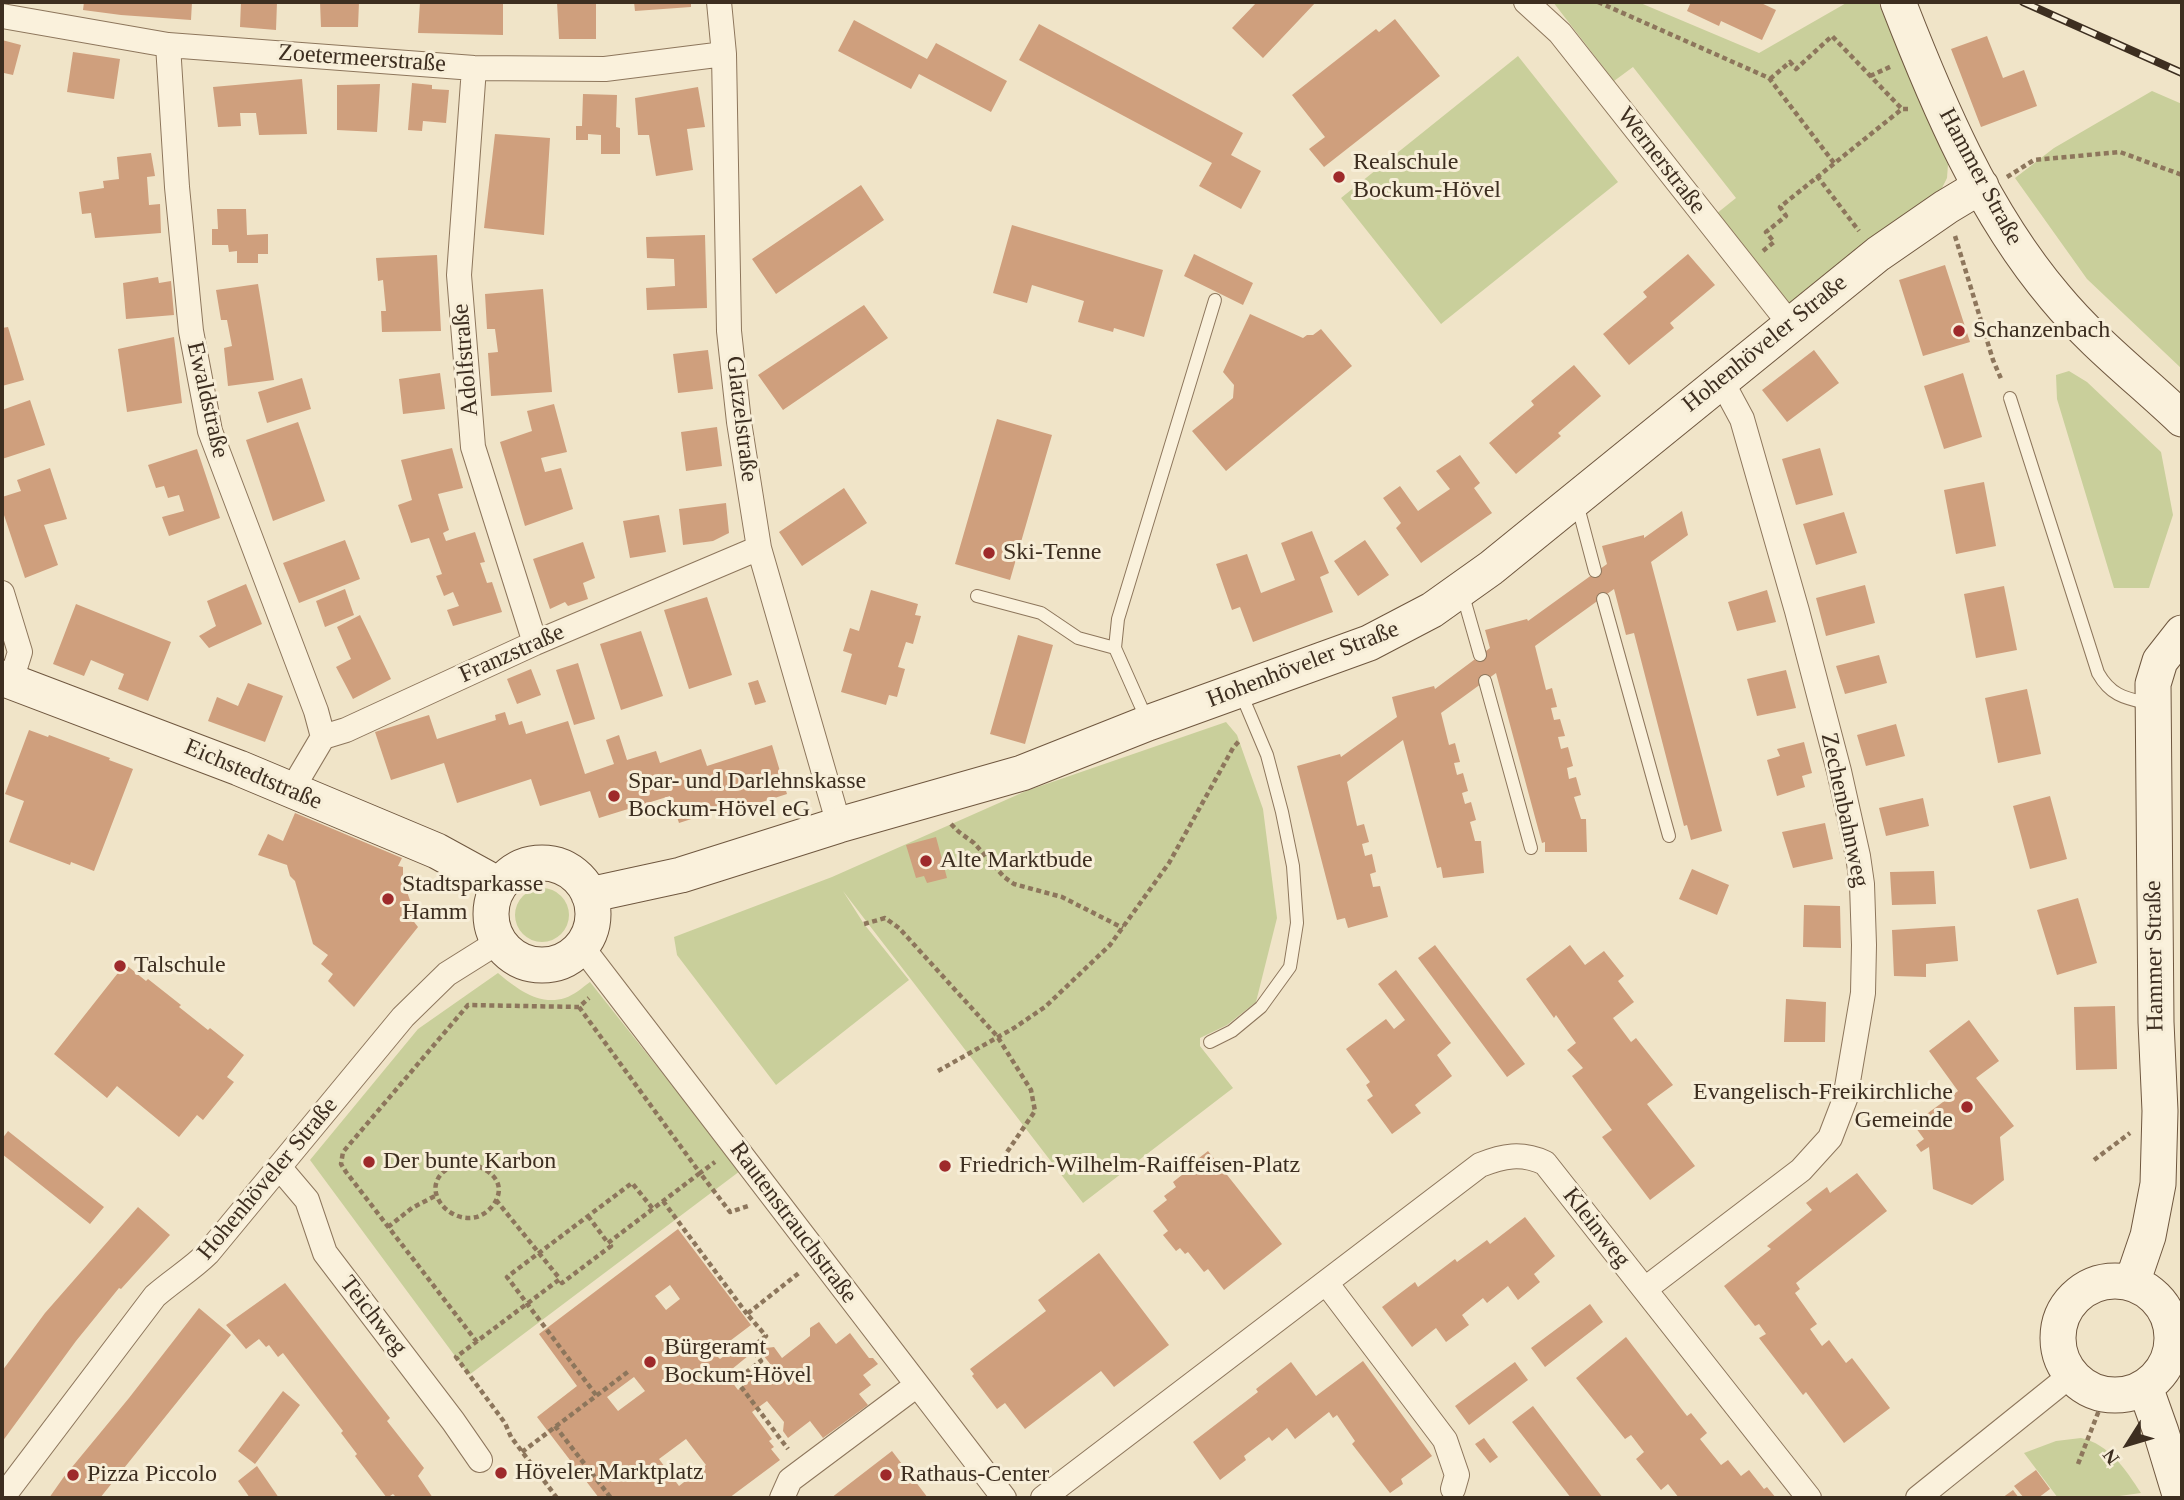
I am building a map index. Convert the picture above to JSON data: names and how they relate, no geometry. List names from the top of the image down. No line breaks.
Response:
{"streets":{"street":["Zoetermeerstraße","Wernerstraße","Hammer Straße","Hohenhöveler Straße","Adolfstraße","Ewaldstraße","Glatzelstraße","Franzstraße","Eichstedtstraße","Zechenbahnweg","Rautenstrauchstraße","Kleinweg","Teichweg"]},"crossings":[["Zoetermeerstraße","Adolfstraße"],["Zoetermeerstraße","Ewaldstraße"],["Zoetermeerstraße","Glatzelstraße"],["Wernerstraße","Hohenhöveler Straße"],["Hammer Straße","Hohenhöveler Straße"],["Hohenhöveler Straße","Glatzelstraße"],["Hohenhöveler Straße","Eichstedtstraße"],["Hohenhöveler Straße","Zechenbahnweg"],["Hohenhöveler Straße","Rautenstrauchstraße"],["Hohenhöveler Straße","Teichweg"],["Adolfstraße","Franzstraße"],["Ewaldstraße","Franzstraße"],["Glatzelstraße","Franzstraße"],["Eichstedtstraße","Rautenstrauchstraße"],["Zechenbahnweg","Kleinweg"]],"places":["Realschule Bockum-Hövel","Schanzenbach","Ski-Tenne","Spar- und Darlehnskasse Bockum-Hövel eG","Alte Marktbude","Stadtsparkasse Hamm","Talschule","Evangelisch-Freikirchliche Gemeinde","Der bunte Karbon","Friedrich-Wilhelm-Raiffeisen-Platz","Bürgeramt Bockum-Hövel","Höveler Marktplatz","Pizza Piccolo","Rathaus-Center"],"north":"bottom left"}
